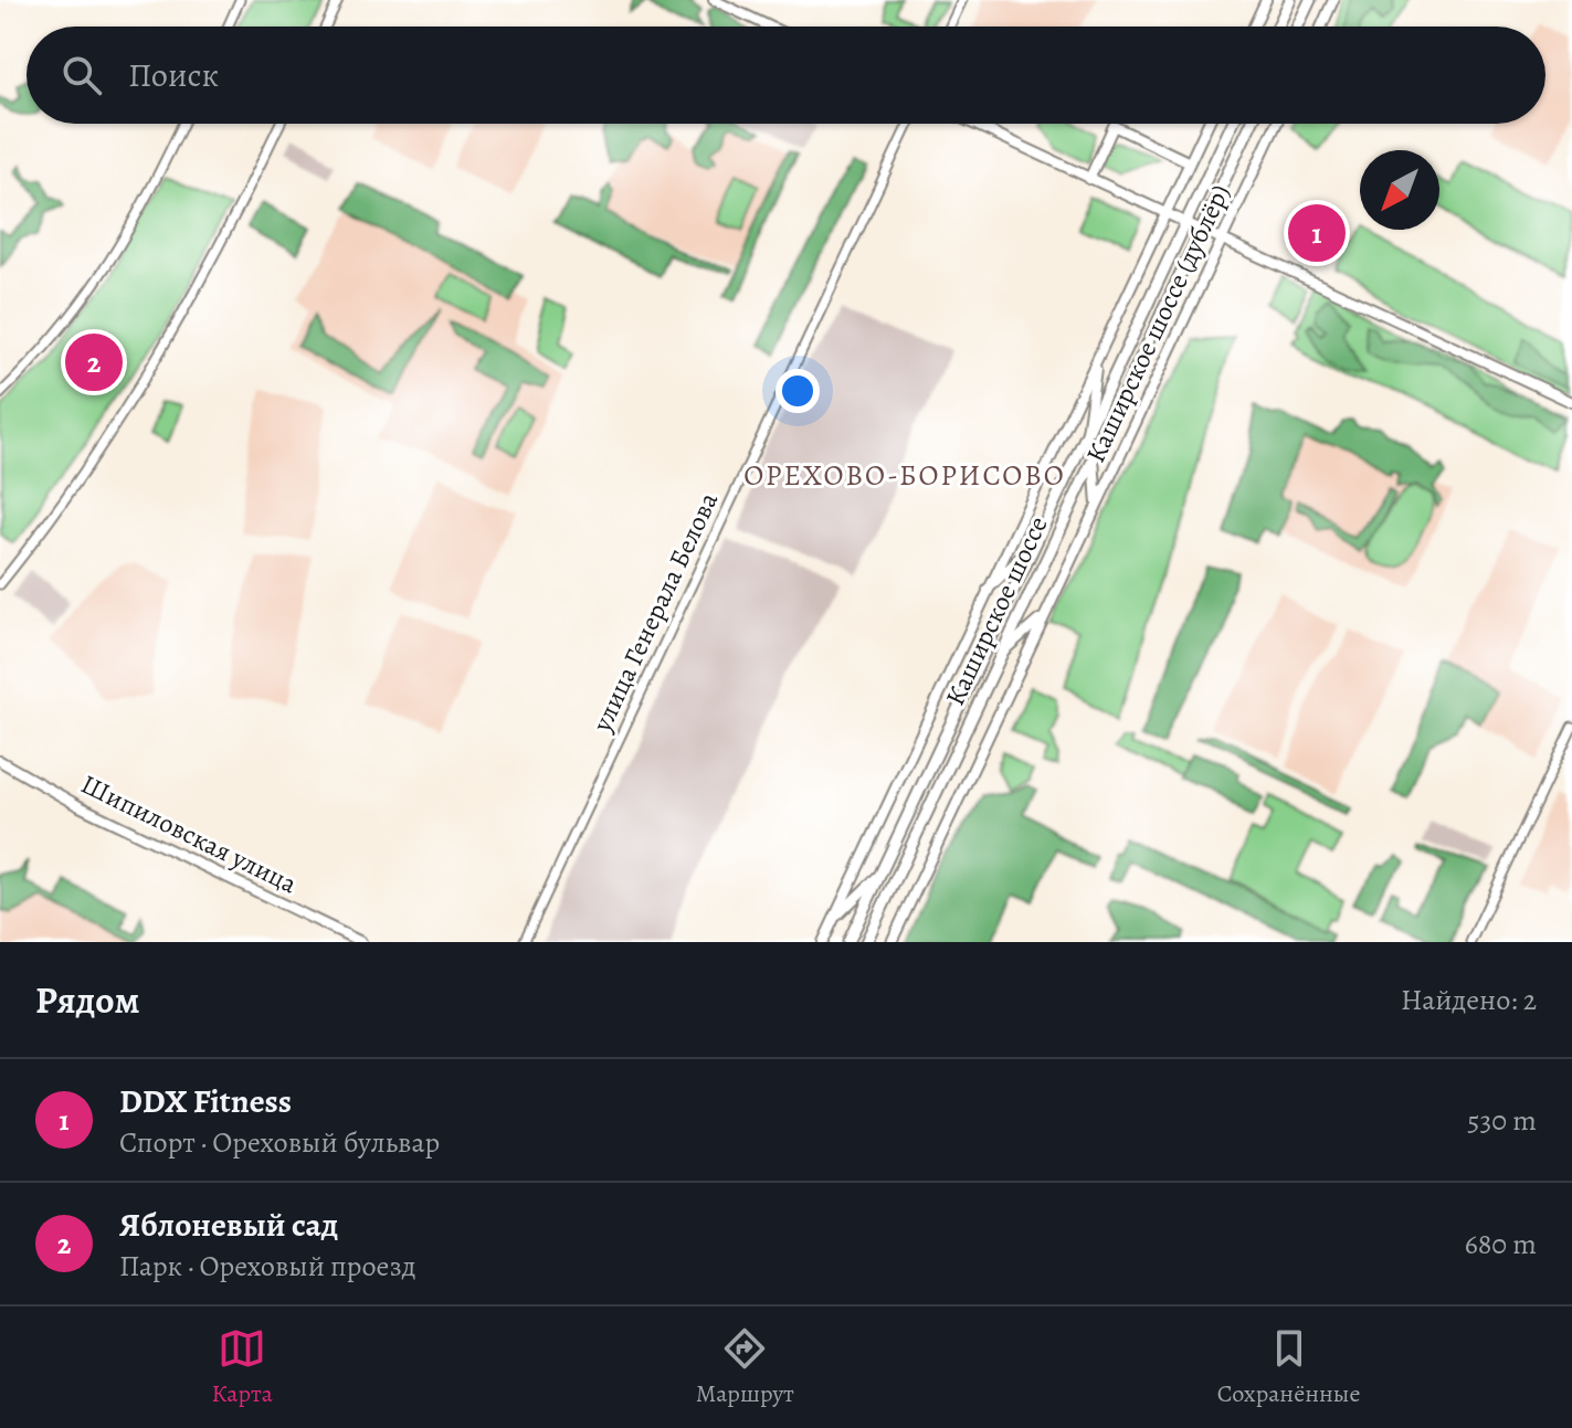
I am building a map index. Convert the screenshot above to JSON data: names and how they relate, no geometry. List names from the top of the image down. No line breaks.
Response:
{"streets":{"main road":["Каширское шоссе (дублёр)","Каширское шоссе","Шипиловская улица"],"street":["улица Генерала Белова"]},"districts":["ОРЕХОВО-БОРИСОВО"],"north":"bottom left","page":{"search":"Поиск","pins":["1","2"],"heading":["Рядом","Найдено: 2"],"list":[{"mark":"1","name":"DDX Fitness","note":"Спорт · Ореховый бульвар","value":"530 m"},{"mark":"2","name":"Яблоневый сад","note":"Парк · Ореховый проезд","value":"680 m"}],"nav":["Карта","Маршрут","Сохранённые"]}}
